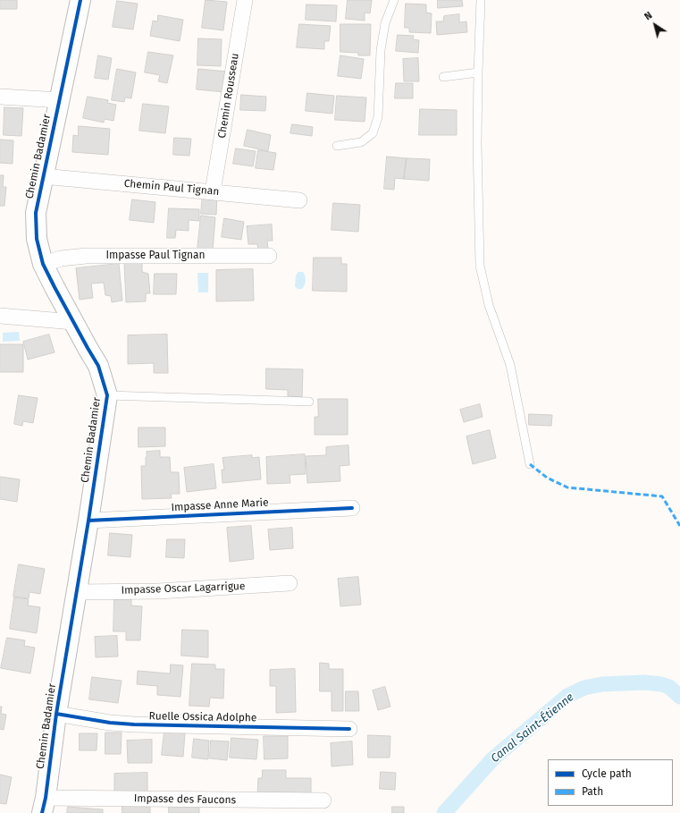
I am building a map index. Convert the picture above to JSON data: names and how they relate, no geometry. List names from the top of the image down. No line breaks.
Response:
{"streets":{"street":["Chemin Rousseau","Chemin Badamier","Chemin Paul Tignan","Impasse Paul Tignan","Impasse Anne Marie","Impasse Oscar Lagarrigue","Ruelle Ossica Adolphe","Impasse des Faucons"]},"crossings":[["Chemin Rousseau","Chemin Paul Tignan"],["Chemin Badamier","Chemin Paul Tignan"],["Chemin Badamier","Impasse Paul Tignan"],["Chemin Badamier","Impasse Anne Marie"],["Chemin Badamier","Impasse Oscar Lagarrigue"],["Chemin Badamier","Ruelle Ossica Adolphe"],["Chemin Badamier","Impasse des Faucons"]],"water":["Canal Saint-Étienne"],"legend":["Cycle path","Path"],"north":"top left"}
